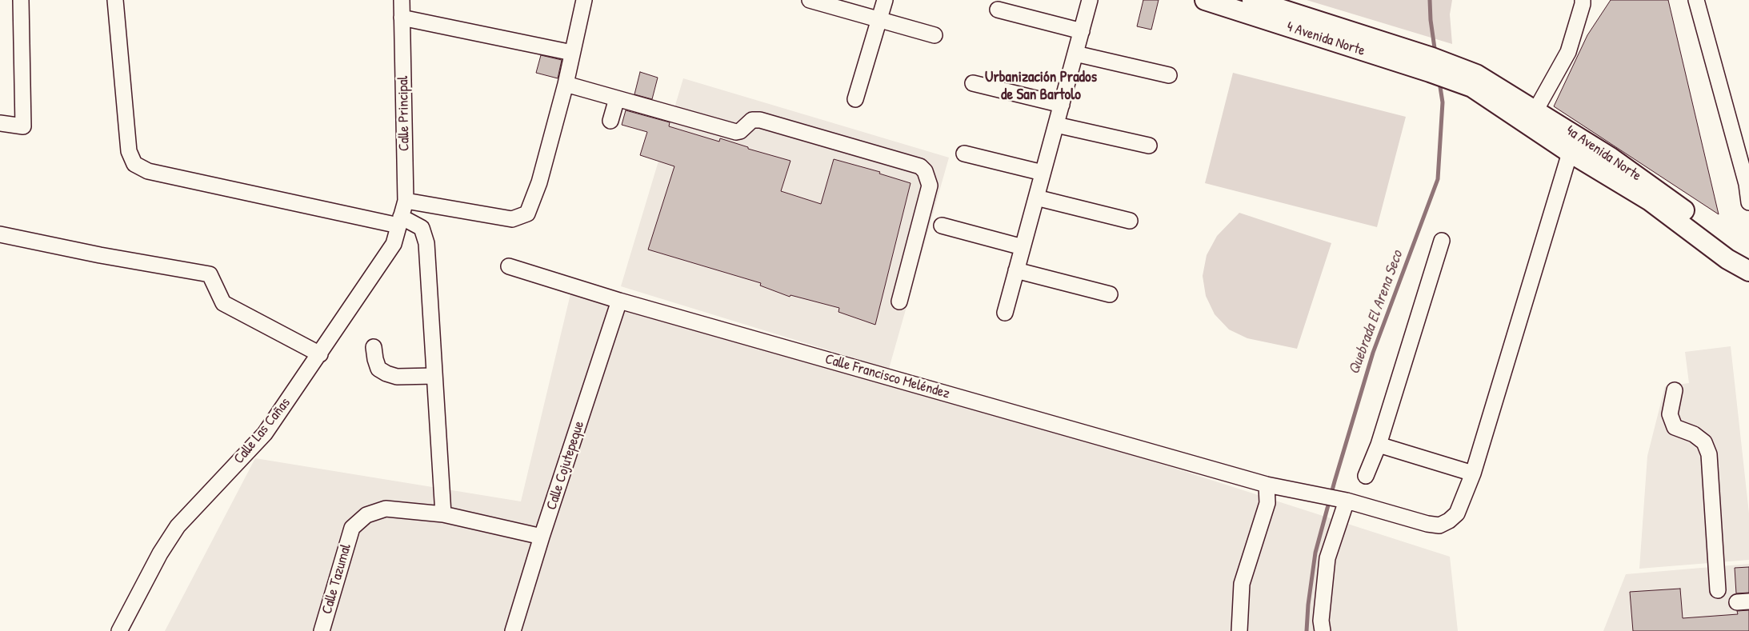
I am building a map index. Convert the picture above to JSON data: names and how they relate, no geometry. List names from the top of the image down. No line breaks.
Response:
{"streets":{"main road":["4 Avenida Norte","4a Avenida Norte"],"street":["Calle Principal","Calle Francisco Meléndez","Calle Las Cañas","Calle Cojutepeque","Calle Tazumal"]},"crossings":[["4 Avenida Norte","4a Avenida Norte"],["Calle Principal","Calle Las Cañas"],["4a Avenida Norte","Calle Francisco Meléndez"],["Calle Francisco Meléndez","Calle Cojutepeque"]],"districts":["Urbanización Prados de San Bartolo"],"water":["Quebrada El Arena Seco"]}
